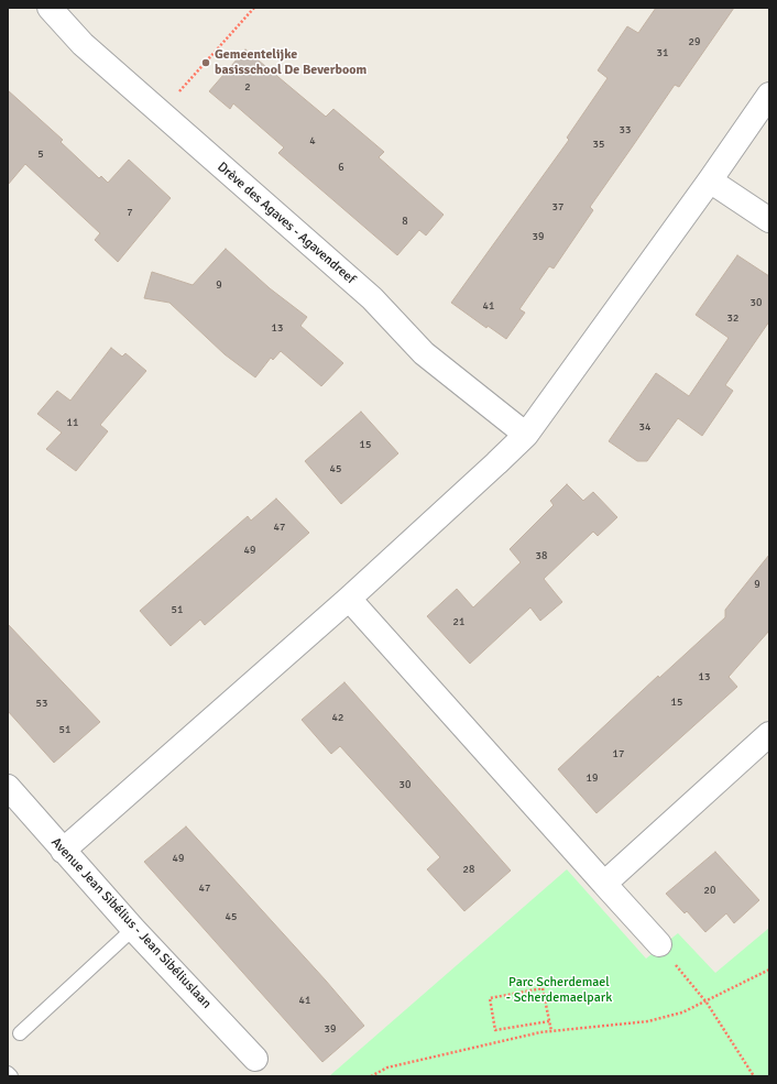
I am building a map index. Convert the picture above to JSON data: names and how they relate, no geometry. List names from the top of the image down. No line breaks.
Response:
{"streets":{"street":["Drève des Agaves - Agavendreef","Avenue Jean Sibélius - Jean Sibéliuslaan"]},"parks":["Parc Scherdemael - Scherdemaelpark"],"places":["Gemeentelijke basisschool De Beverboom"],"house_numbers":["29","31","2","33","4","35","5","6","37","7","8","39","9","30","41","32","13","11","34","15","45","47","49","38","9","51","21","13","15","53","42","51","17","19","30","49","28","47","20","45","41","39"]}
